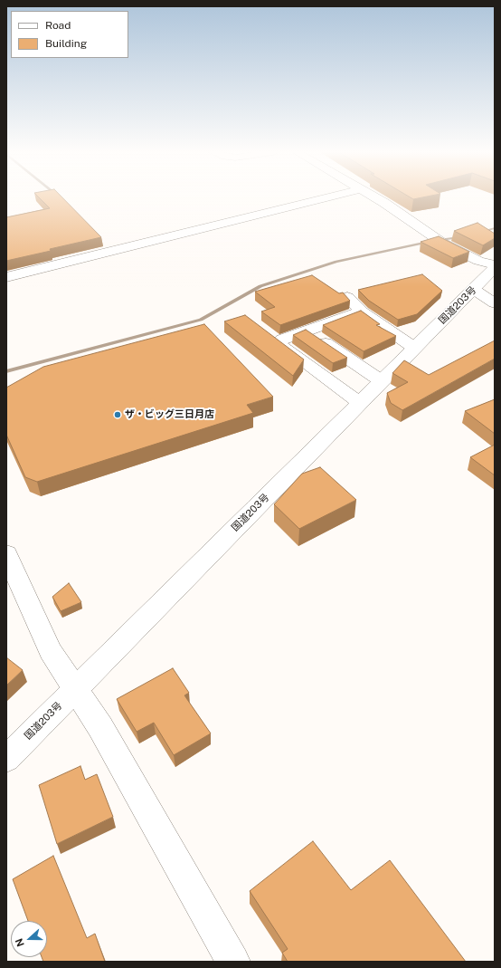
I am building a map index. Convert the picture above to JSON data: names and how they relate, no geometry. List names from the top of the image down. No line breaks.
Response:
{"streets":{"main road":["国道203号"]},"places":["ザ・ビッグ三日月店"],"legend":["Road","Building"],"north":"left"}
